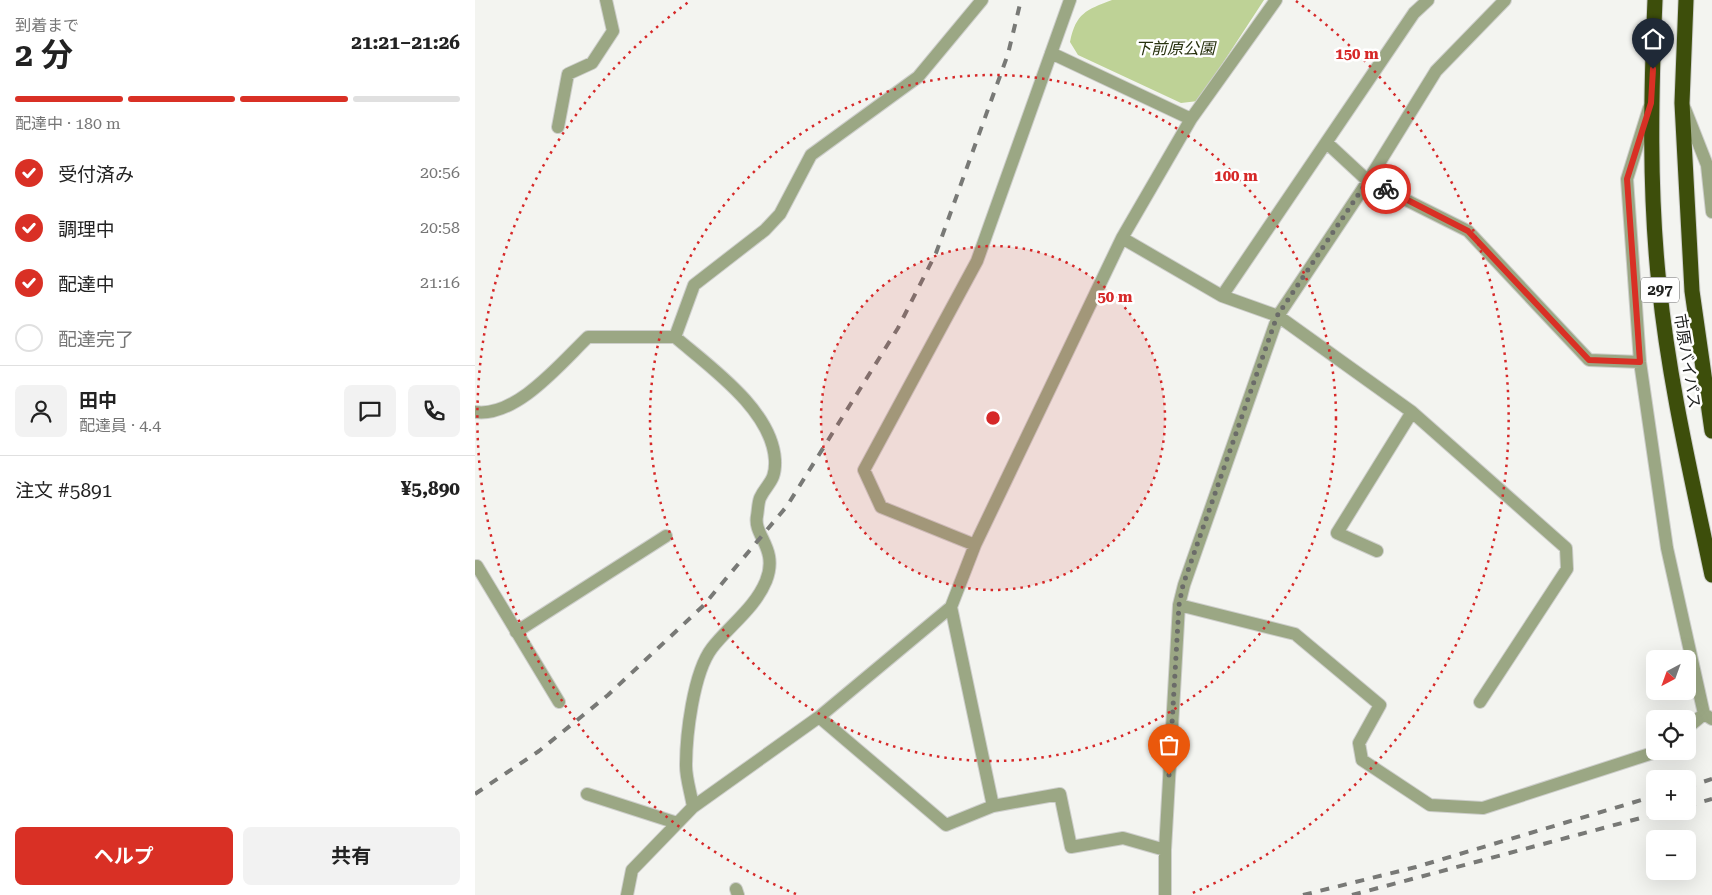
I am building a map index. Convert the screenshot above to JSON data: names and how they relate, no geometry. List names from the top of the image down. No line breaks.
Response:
{"streets":{"highway":["297","市原バイパス"]},"parks":["下前原公園"],"north":"bottom left","page":{"heading":["2 分","到着まで","21:21–21:26"],"panel":["田中","配達員 · 4.4","注文 #5891","¥5,890"],"bar":"配達中 · 180 m","list":[["受付済み","20:56"],["調理中","20:58"],["配達中","21:16"],"配達完了"],"map_buttons":["+","−"],"buttons":["ヘルプ","共有"]},"rings":["150 m","100 m","50 m"]}
